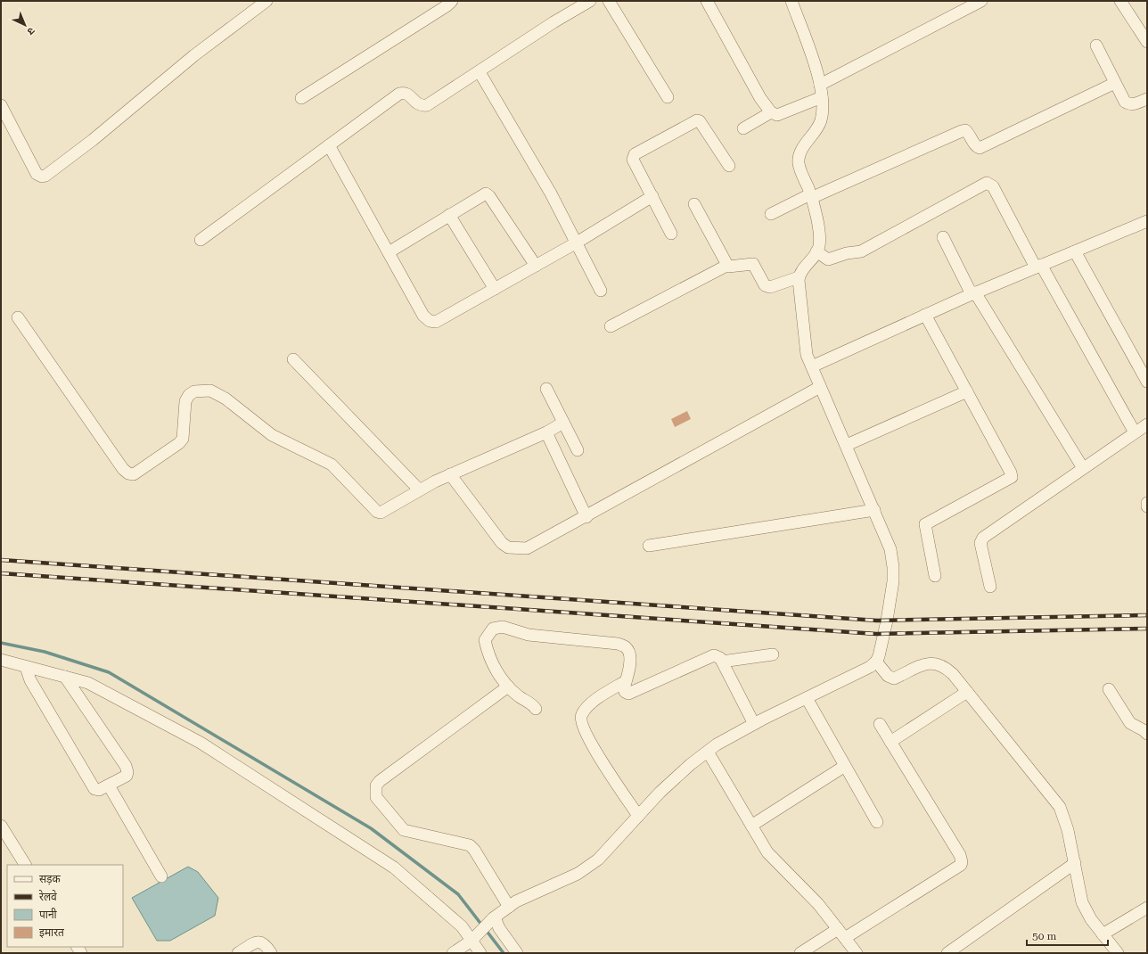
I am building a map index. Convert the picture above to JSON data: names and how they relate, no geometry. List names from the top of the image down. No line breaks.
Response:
{"legend":["सड़क","रेलवे","पानी","इमारत"],"scale_bar":"50 m","north":"bottom right"}
